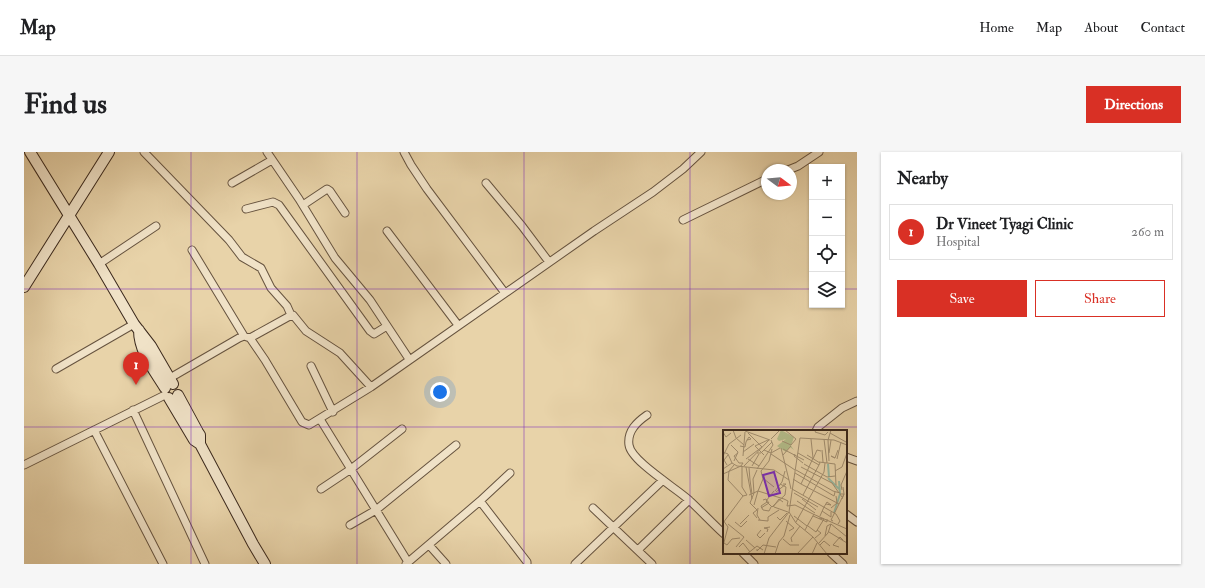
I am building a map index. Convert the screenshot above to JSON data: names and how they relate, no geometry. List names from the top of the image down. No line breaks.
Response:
{"north":"right","page":{"header":"Map","nav":["Home","Map","About","Contact"],"buttons":["Directions",["Save","Share"]],"title":"Find us","heading":"Nearby","map_buttons":["+","−"],"list":[{"mark":"1","name":"Dr Vineet Tyagi Clinic","note":"Hospital","value":"260 m"}],"pins":"1"}}
